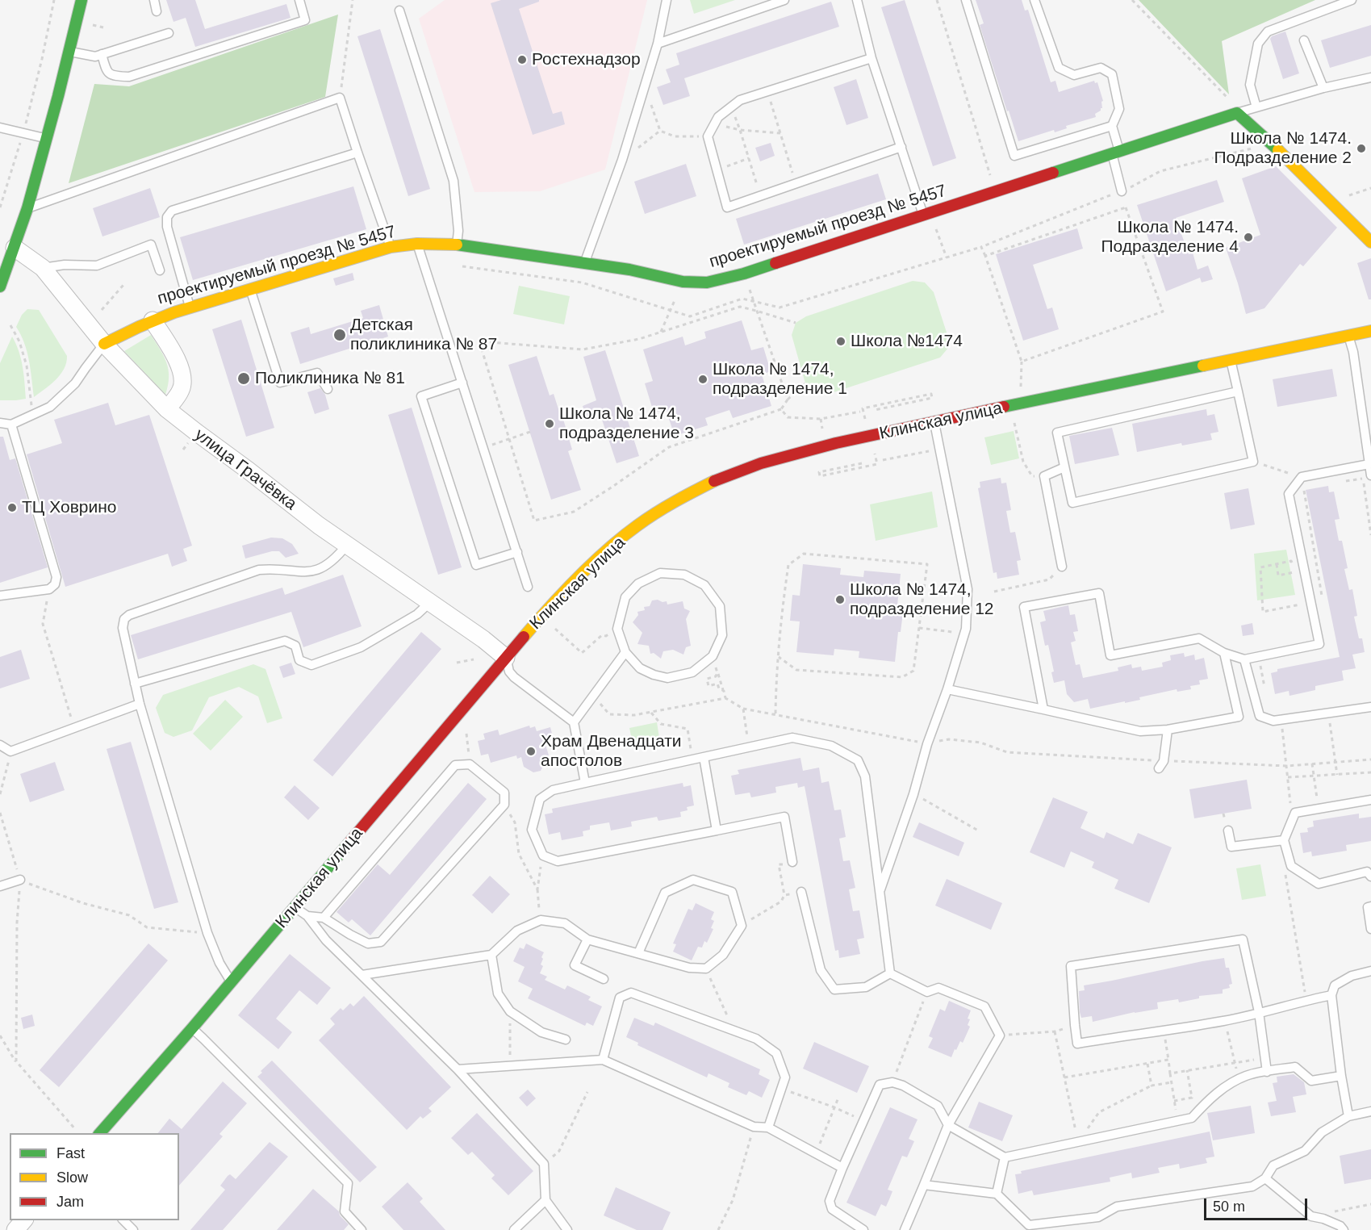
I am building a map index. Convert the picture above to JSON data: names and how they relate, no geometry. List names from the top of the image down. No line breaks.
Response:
{"streets":{"street":["проектируемый проезд № 5457","Клинская улица","улица Грачёвка"]},"crossings":[["проектируемый проезд № 5457","улица Грачёвка"],["Клинская улица","улица Грачёвка"]],"places":["Ростехнадзор","Школа № 1474. Подразделение 2","Школа № 1474. Подразделение 4","Детская поликлиника № 87","Школа №1474","Поликлиника № 81","Школа № 1474, подразделение 1","Школа № 1474, подразделение 3","ТЦ Ховрино","Школа № 1474, подразделение 12","Храм Двенадцати апостолов"],"legend":["Fast","Slow","Jam"],"scale_bar":"50 m"}
